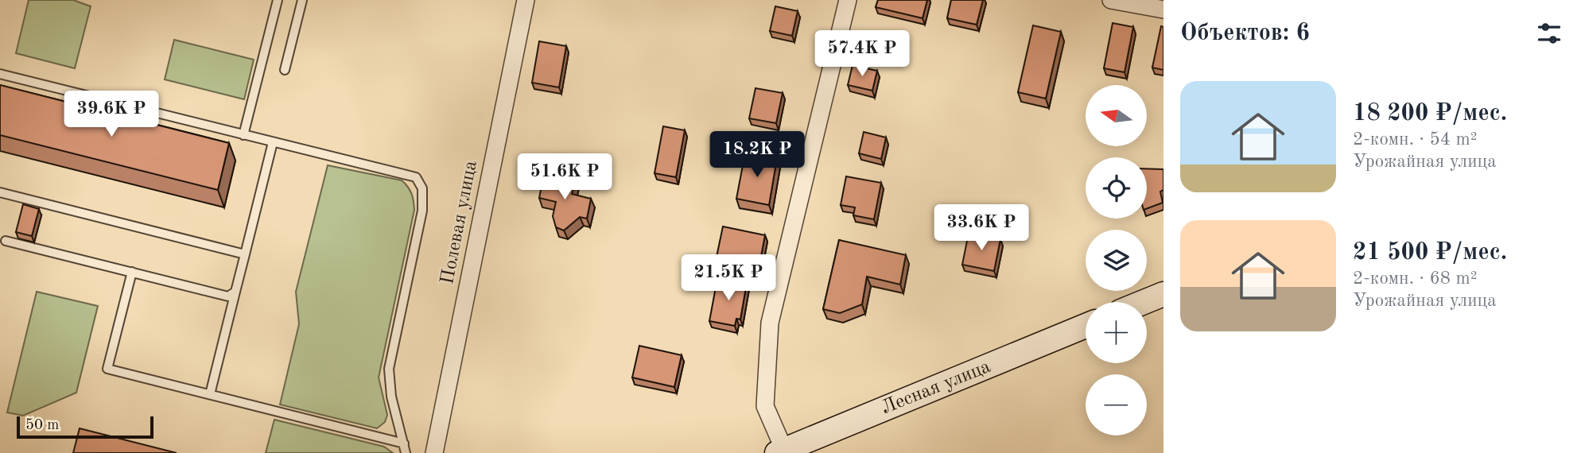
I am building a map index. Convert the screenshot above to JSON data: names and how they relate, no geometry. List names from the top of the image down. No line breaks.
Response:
{"streets":{"main road":["Лесная улица"],"street":["Полевая улица"]},"scale_bar":"50 m","north":"left","page":{"heading":"Объектов: 6","price":["57.4K ₽","39.6K ₽","18.2K ₽","51.6K ₽","33.6K ₽","21.5K ₽"],"list":[{"name":"18 200 ₽/мес.","note":"2-комн. · 54 m² · Урожайная улица"},{"name":"21 500 ₽/мес.","note":"2-комн. · 68 m² · Урожайная улица"}],"map_buttons":["+","−"],"scale":"50 m"}}
